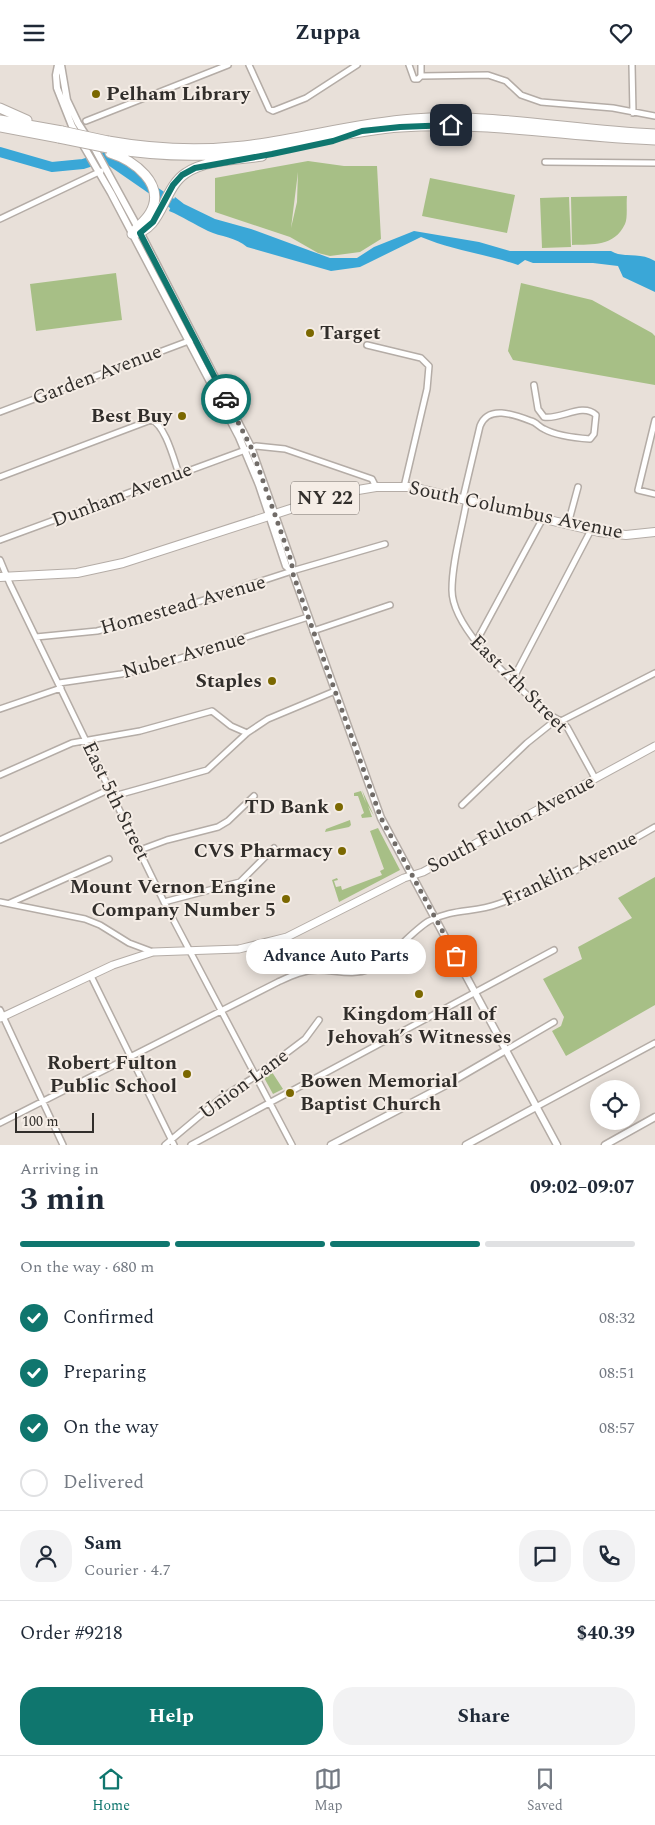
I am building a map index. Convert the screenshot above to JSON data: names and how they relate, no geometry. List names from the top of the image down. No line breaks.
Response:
{"streets":{"main road":["NY 22","South Columbus Avenue","South Fulton Avenue"],"street":["Garden Avenue","Dunham Avenue","Homestead Avenue","Nuber Avenue","East 7th Street","East 5th Street","Franklin Avenue","Union Lane"]},"crossings":[["South Columbus Avenue","East 7th Street"],["South Columbus Avenue","East 5th Street"],["Homestead Avenue","East 5th Street"],["Nuber Avenue","East 5th Street"],["East 7th Street","South Fulton Avenue"],["East 5th Street","South Fulton Avenue"],["East 5th Street","Franklin Avenue"],["East 5th Street","Union Lane"]],"places":["Pelham Library","Target","Best Buy","Staples","TD Bank","CVS Pharmacy","Mount Vernon Engine Company Number 5","Advance Auto Parts","Kingdom Hall of Jehovah’s Witnesses","Robert Fulton Public School","Bowen Memorial Baptist Church"],"scale_bar":"100 m","page":{"header":"Zuppa","bubble":"Advance Auto Parts","scale":"100 m","heading":["3 min","Arriving in","09:02–09:07"],"panel":["Sam","Courier · 4.7","Order #9218","$40.39"],"bar":"On the way · 680 m","list":[["Confirmed","08:32"],["Preparing","08:51"],["On the way","08:57"],"Delivered"],"buttons":["Help","Share"],"tabs":["Home","Map","Saved"]}}
